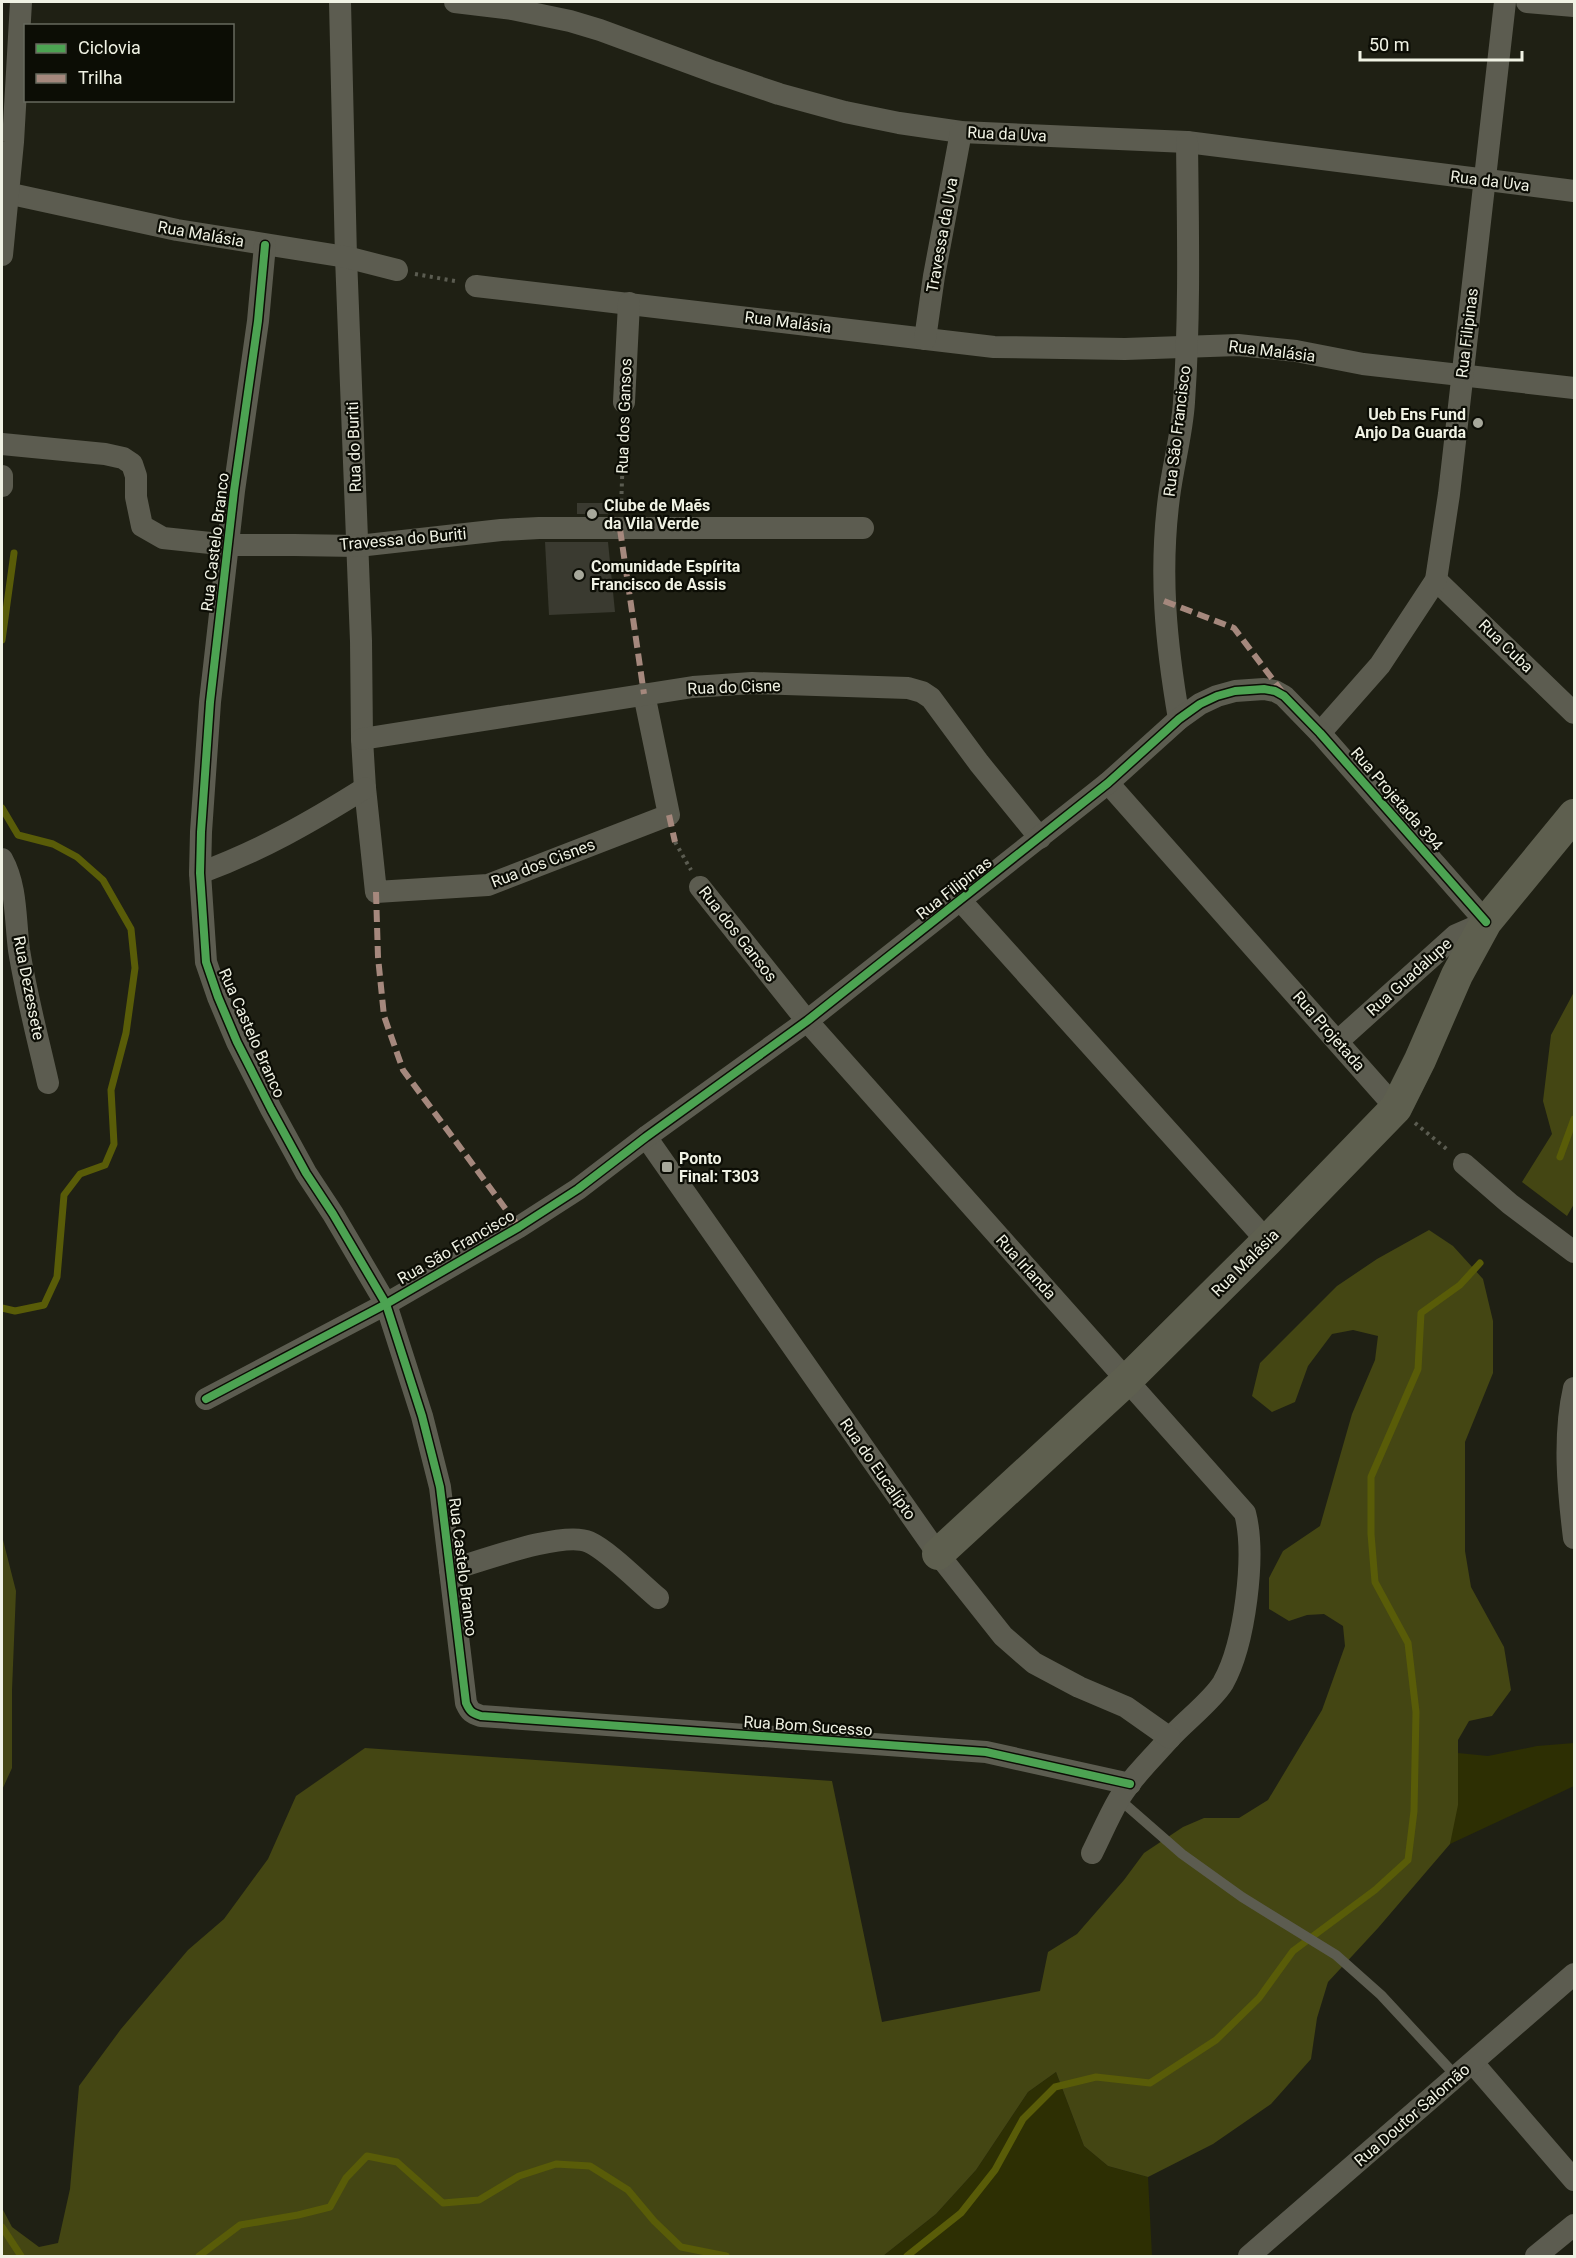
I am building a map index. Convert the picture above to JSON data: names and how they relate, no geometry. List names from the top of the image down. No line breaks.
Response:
{"streets":{"street":["Rua da Uva","Rua Malásia","Travessa da Uva","Rua Filipinas","Rua dos Gansos","Rua São Francisco","Rua do Buriti","Travessa do Buriti","Rua Castelo Branco","Rua Cuba","Rua do Cisne","Rua Projetada 394","Rua dos Cisnes","Rua Guadalupe","Rua Dezessete","Rua Projetada","Rua Irlanda","Rua do Eucalípto","Rua Bom Sucesso","Rua Doutor Salomão"]},"crossings":[["Rua da Uva","Travessa da Uva"],["Rua da Uva","Rua Filipinas"],["Rua da Uva","Rua São Francisco"],["Rua Malásia","Travessa da Uva"],["Rua Malásia","Rua Filipinas"],["Rua Malásia","Rua dos Gansos"],["Rua Malásia","Rua São Francisco"],["Rua Malásia","Rua do Buriti"],["Rua Malásia","Rua Castelo Branco"],["Rua Malásia","Rua Projetada 394"],["Rua Malásia","Rua Guadalupe"],["Rua Malásia","Rua Projetada"],["Rua Malásia","Rua Irlanda"],["Rua Malásia","Rua do Eucalípto"],["Rua Filipinas","Rua dos Gansos"],["Rua Filipinas","Rua São Francisco"],["Rua Filipinas","Rua Cuba"],["Rua Filipinas","Rua do Cisne"],["Rua Filipinas","Rua Projetada 394"],["Rua Filipinas","Rua Projetada"],["Rua Filipinas","Rua Irlanda"],["Rua Filipinas","Rua do Eucalípto"],["Rua dos Gansos","Travessa do Buriti"],["Rua dos Gansos","Rua Irlanda"],["Rua São Francisco","Rua Castelo Branco"],["Rua São Francisco","Rua do Eucalípto"],["Rua do Buriti","Travessa do Buriti"],["Rua do Buriti","Rua do Cisne"],["Rua do Buriti","Rua dos Cisnes"],["Travessa do Buriti","Rua Castelo Branco"],["Rua Castelo Branco","Rua Bom Sucesso"],["Rua do Cisne","Rua dos Cisnes"],["Rua Projetada 394","Rua Guadalupe"],["Rua Guadalupe","Rua Projetada"],["Rua Irlanda","Rua do Eucalípto"]],"places":{"other":["Ueb Ens Fund Anjo Da Guarda","Clube de Maẽs da Vila Verde","Comunidade Espírita Francisco de Assis"],"transit":["Ponto Final: T303"]},"legend":["Ciclovia","Trilha"],"scale_bar":"50 m"}
